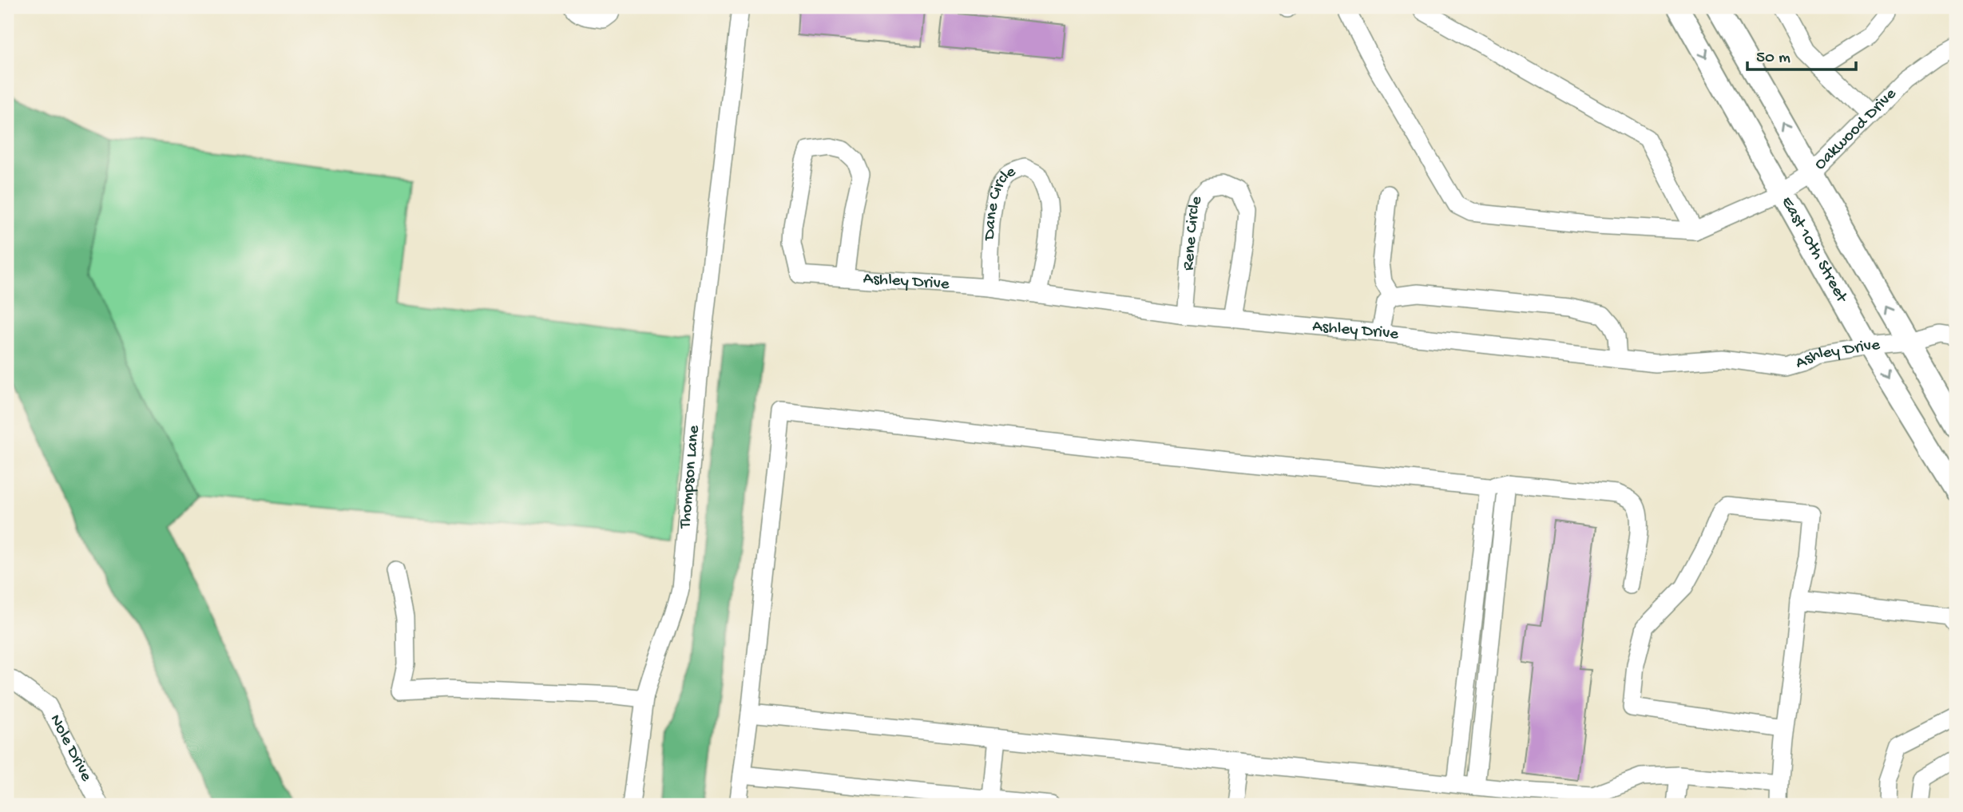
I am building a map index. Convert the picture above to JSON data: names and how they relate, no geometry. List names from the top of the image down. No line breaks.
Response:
{"streets":{"main road":["East 10th Street"],"street":["Oakwood Drive","Dane Circle","Rene Circle","Ashley Drive","Thompson Lane","Nole Drive"]},"crossings":[["Oakwood Drive","East 10th Street"],["Dane Circle","Ashley Drive"],["Rene Circle","Ashley Drive"],["East 10th Street","Ashley Drive"]],"scale_bar":"50 m"}
